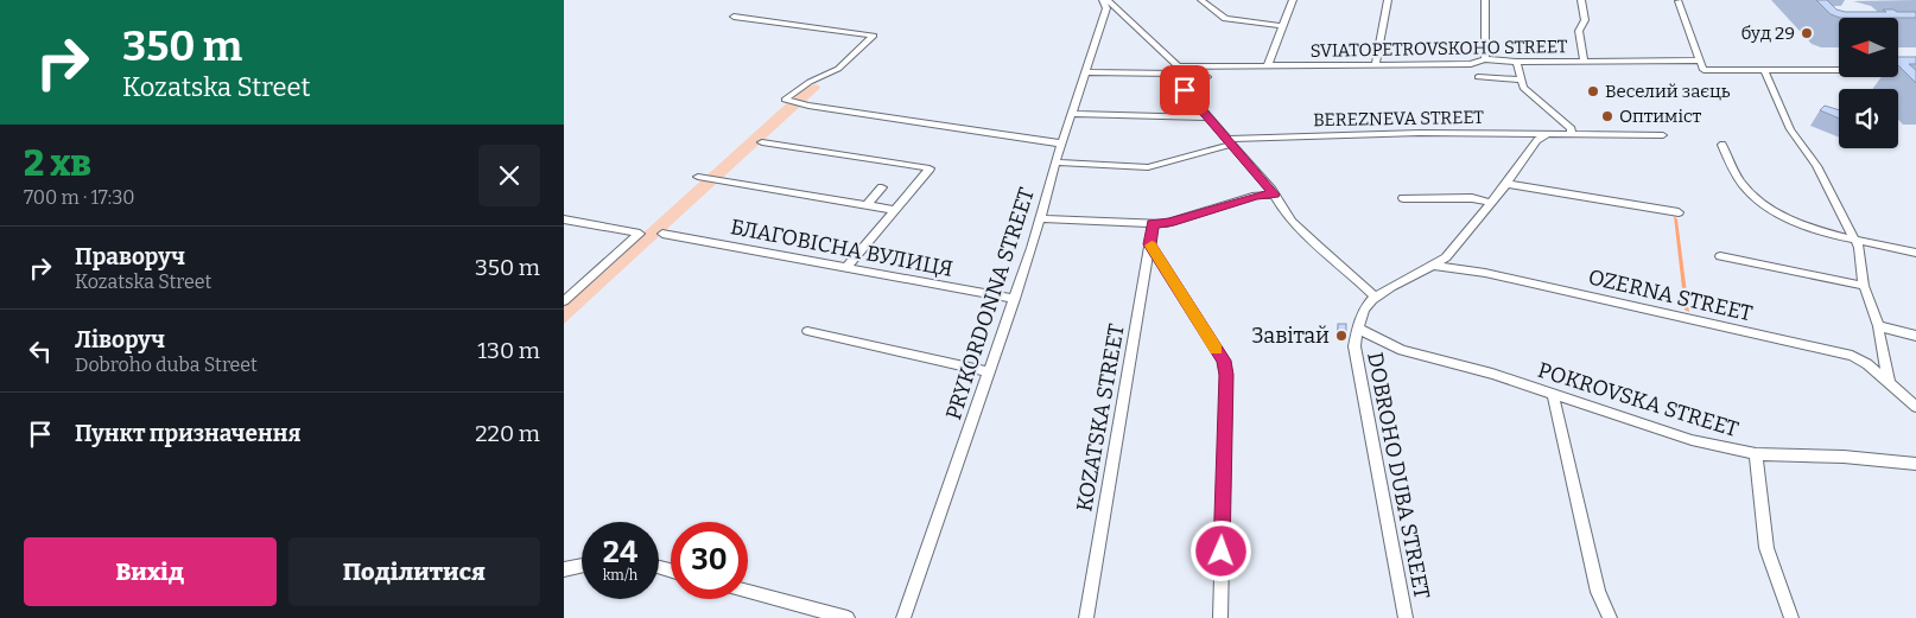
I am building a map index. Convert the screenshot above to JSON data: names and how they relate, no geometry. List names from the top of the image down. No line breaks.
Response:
{"streets":{"street":["SVIATOPETROVSKOHO STREET","BEREZNEVA STREET","БЛАГОВІСНА ВУЛИЦЯ","OZERNA STREET","PRYKORDONNA STREET","POKROVSKA STREET","KOZATSKA STREET","DOBROHO DUBA STREET"]},"crossings":[["BEREZNEVA STREET","PRYKORDONNA STREET"],["БЛАГОВІСНА ВУЛИЦЯ","PRYKORDONNA STREET"],["POKROVSKA STREET","DOBROHO DUBA STREET"]],"places":["буд 29","Веселий заєць","Оптиміст","Завітай"],"north":"left","page":{"turn":["350 m","Kozatska Street"],"heading":["2 хв","700 m · 17:30"],"list":[{"name":"Праворуч","note":"Kozatska Street","value":"350 m"},{"name":"Ліворуч","note":"Dobroho duba Street","value":"130 m"},{"name":"Пункт призначення","value":"220 m"}],"speed":"24 km/h","limit":"30","buttons":["Вихід","Поділитися"]}}
